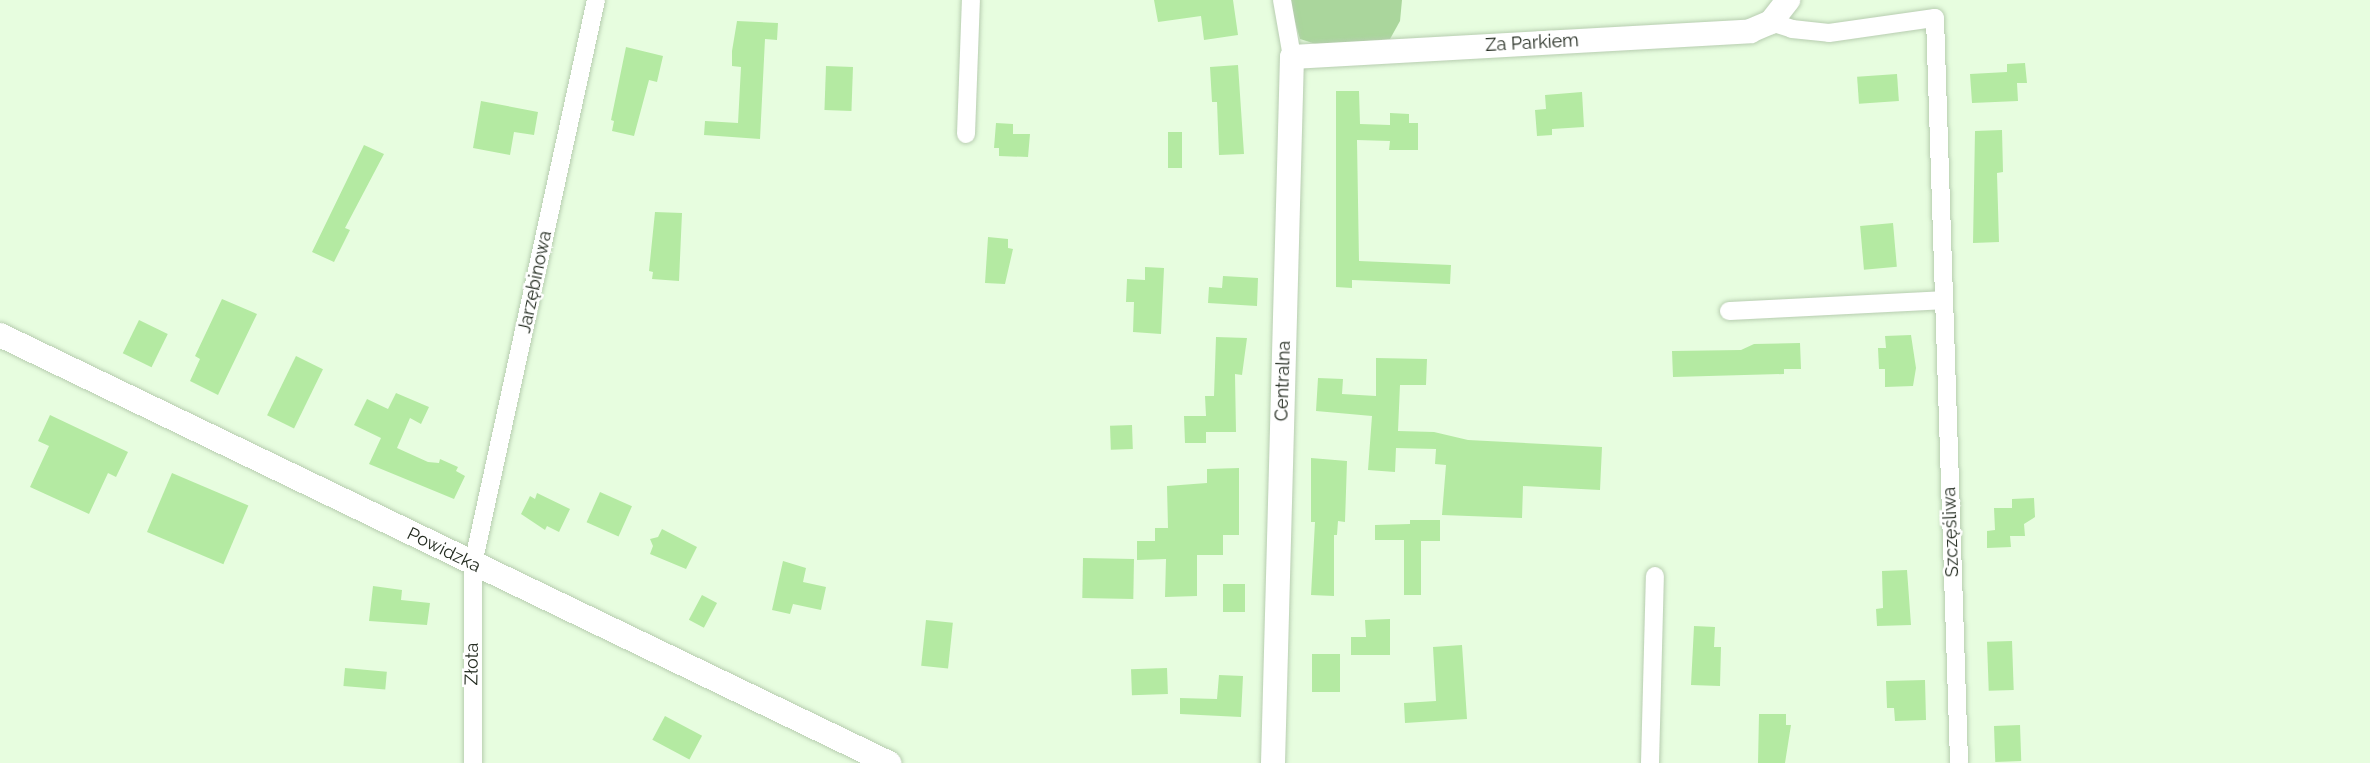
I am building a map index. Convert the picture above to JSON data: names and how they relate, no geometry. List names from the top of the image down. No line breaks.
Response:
{"streets":{"street":["Za Parkiem","Jarzębinowa","Centralna","Szczęśliwa","Powidzka","Złota"]},"crossings":[["Za Parkiem","Centralna"],["Za Parkiem","Szczęśliwa"],["Jarzębinowa","Powidzka"],["Jarzębinowa","Złota"],["Powidzka","Złota"]]}
